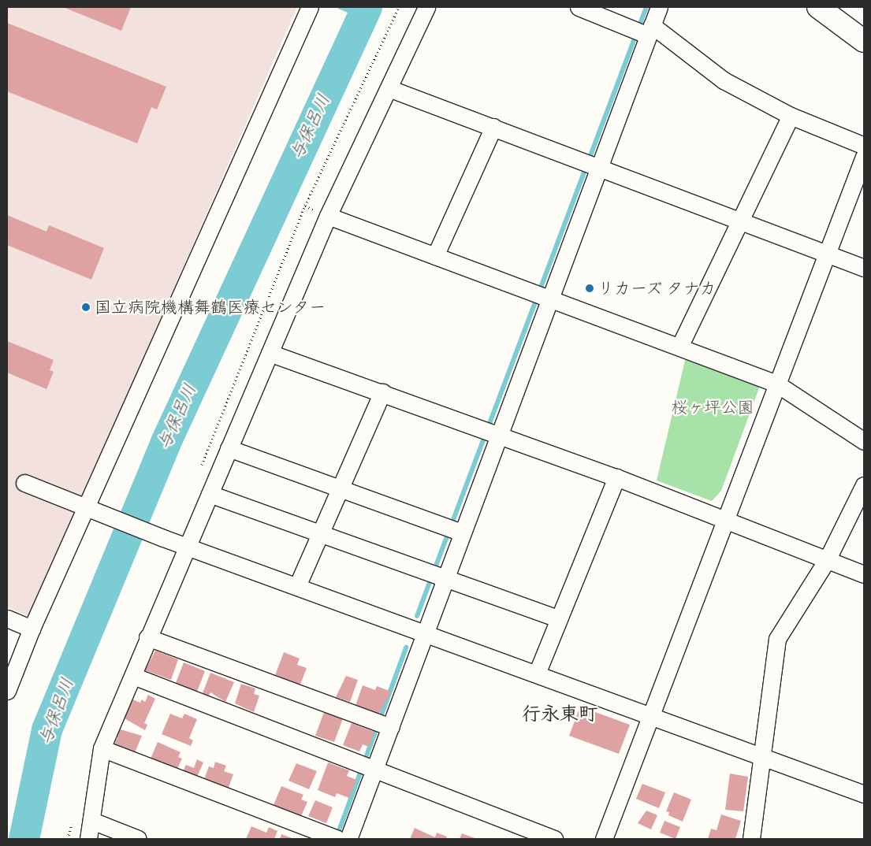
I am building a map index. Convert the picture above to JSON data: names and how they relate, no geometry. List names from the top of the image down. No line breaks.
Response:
{"districts":["行永東町"],"water":["与保呂川"],"parks":["桜ヶ坪公園"],"places":["リカーズ タナカ","国立病院機構舞鶴医療センター"]}
